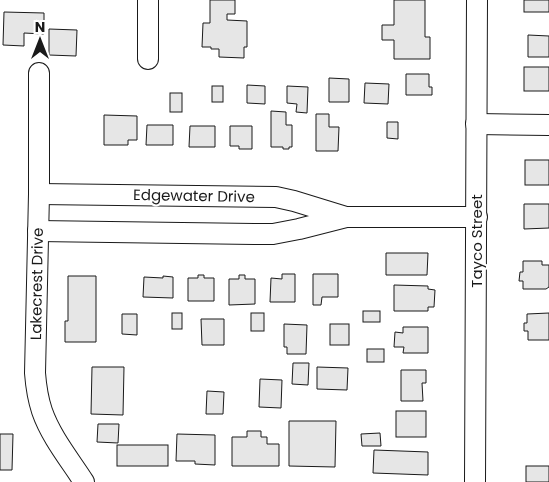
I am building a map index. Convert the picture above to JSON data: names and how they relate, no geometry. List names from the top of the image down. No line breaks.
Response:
{"streets":{"street":["Edgewater Drive","Tayco Street","Lakecrest Drive"]},"crossings":[["Edgewater Drive","Tayco Street"],["Edgewater Drive","Lakecrest Drive"]],"north":"top"}
